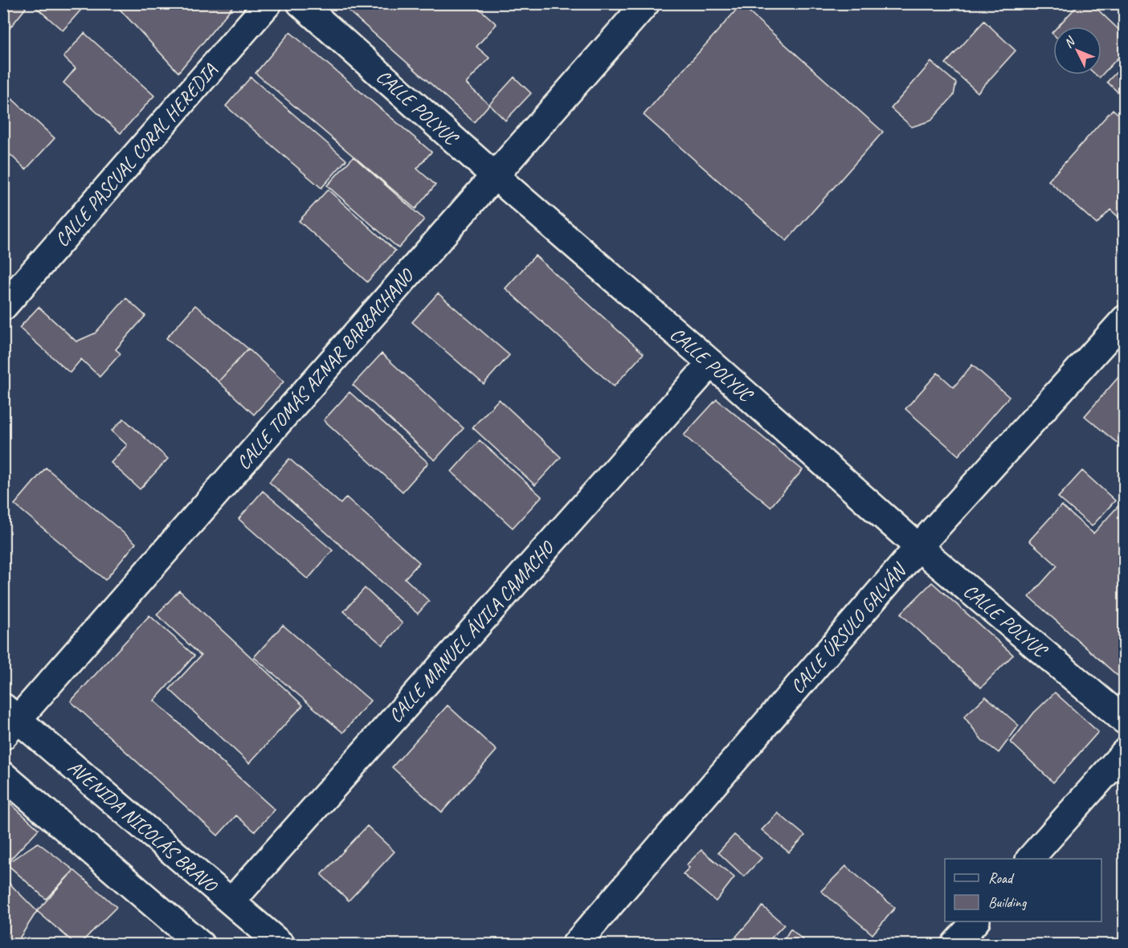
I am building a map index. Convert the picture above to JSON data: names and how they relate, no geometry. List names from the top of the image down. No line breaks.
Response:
{"streets":{"street":["CALLE POLYUC","CALLE PASCUAL CORAL HEREDIA","CALLE TOMÁS AZNAR BARBACHANO","CALLE ÚRSULO GALVÁN","CALLE MANUEL ÁVILA CAMACHO","AVENIDA NICOLÁS BRAVO"]},"crossings":[["CALLE POLYUC","CALLE TOMÁS AZNAR BARBACHANO"],["CALLE POLYUC","CALLE ÚRSULO GALVÁN"],["CALLE POLYUC","CALLE MANUEL ÁVILA CAMACHO"],["CALLE TOMÁS AZNAR BARBACHANO","AVENIDA NICOLÁS BRAVO"],["CALLE MANUEL ÁVILA CAMACHO","AVENIDA NICOLÁS BRAVO"]],"legend":["Road","Building"],"north":"top left"}
